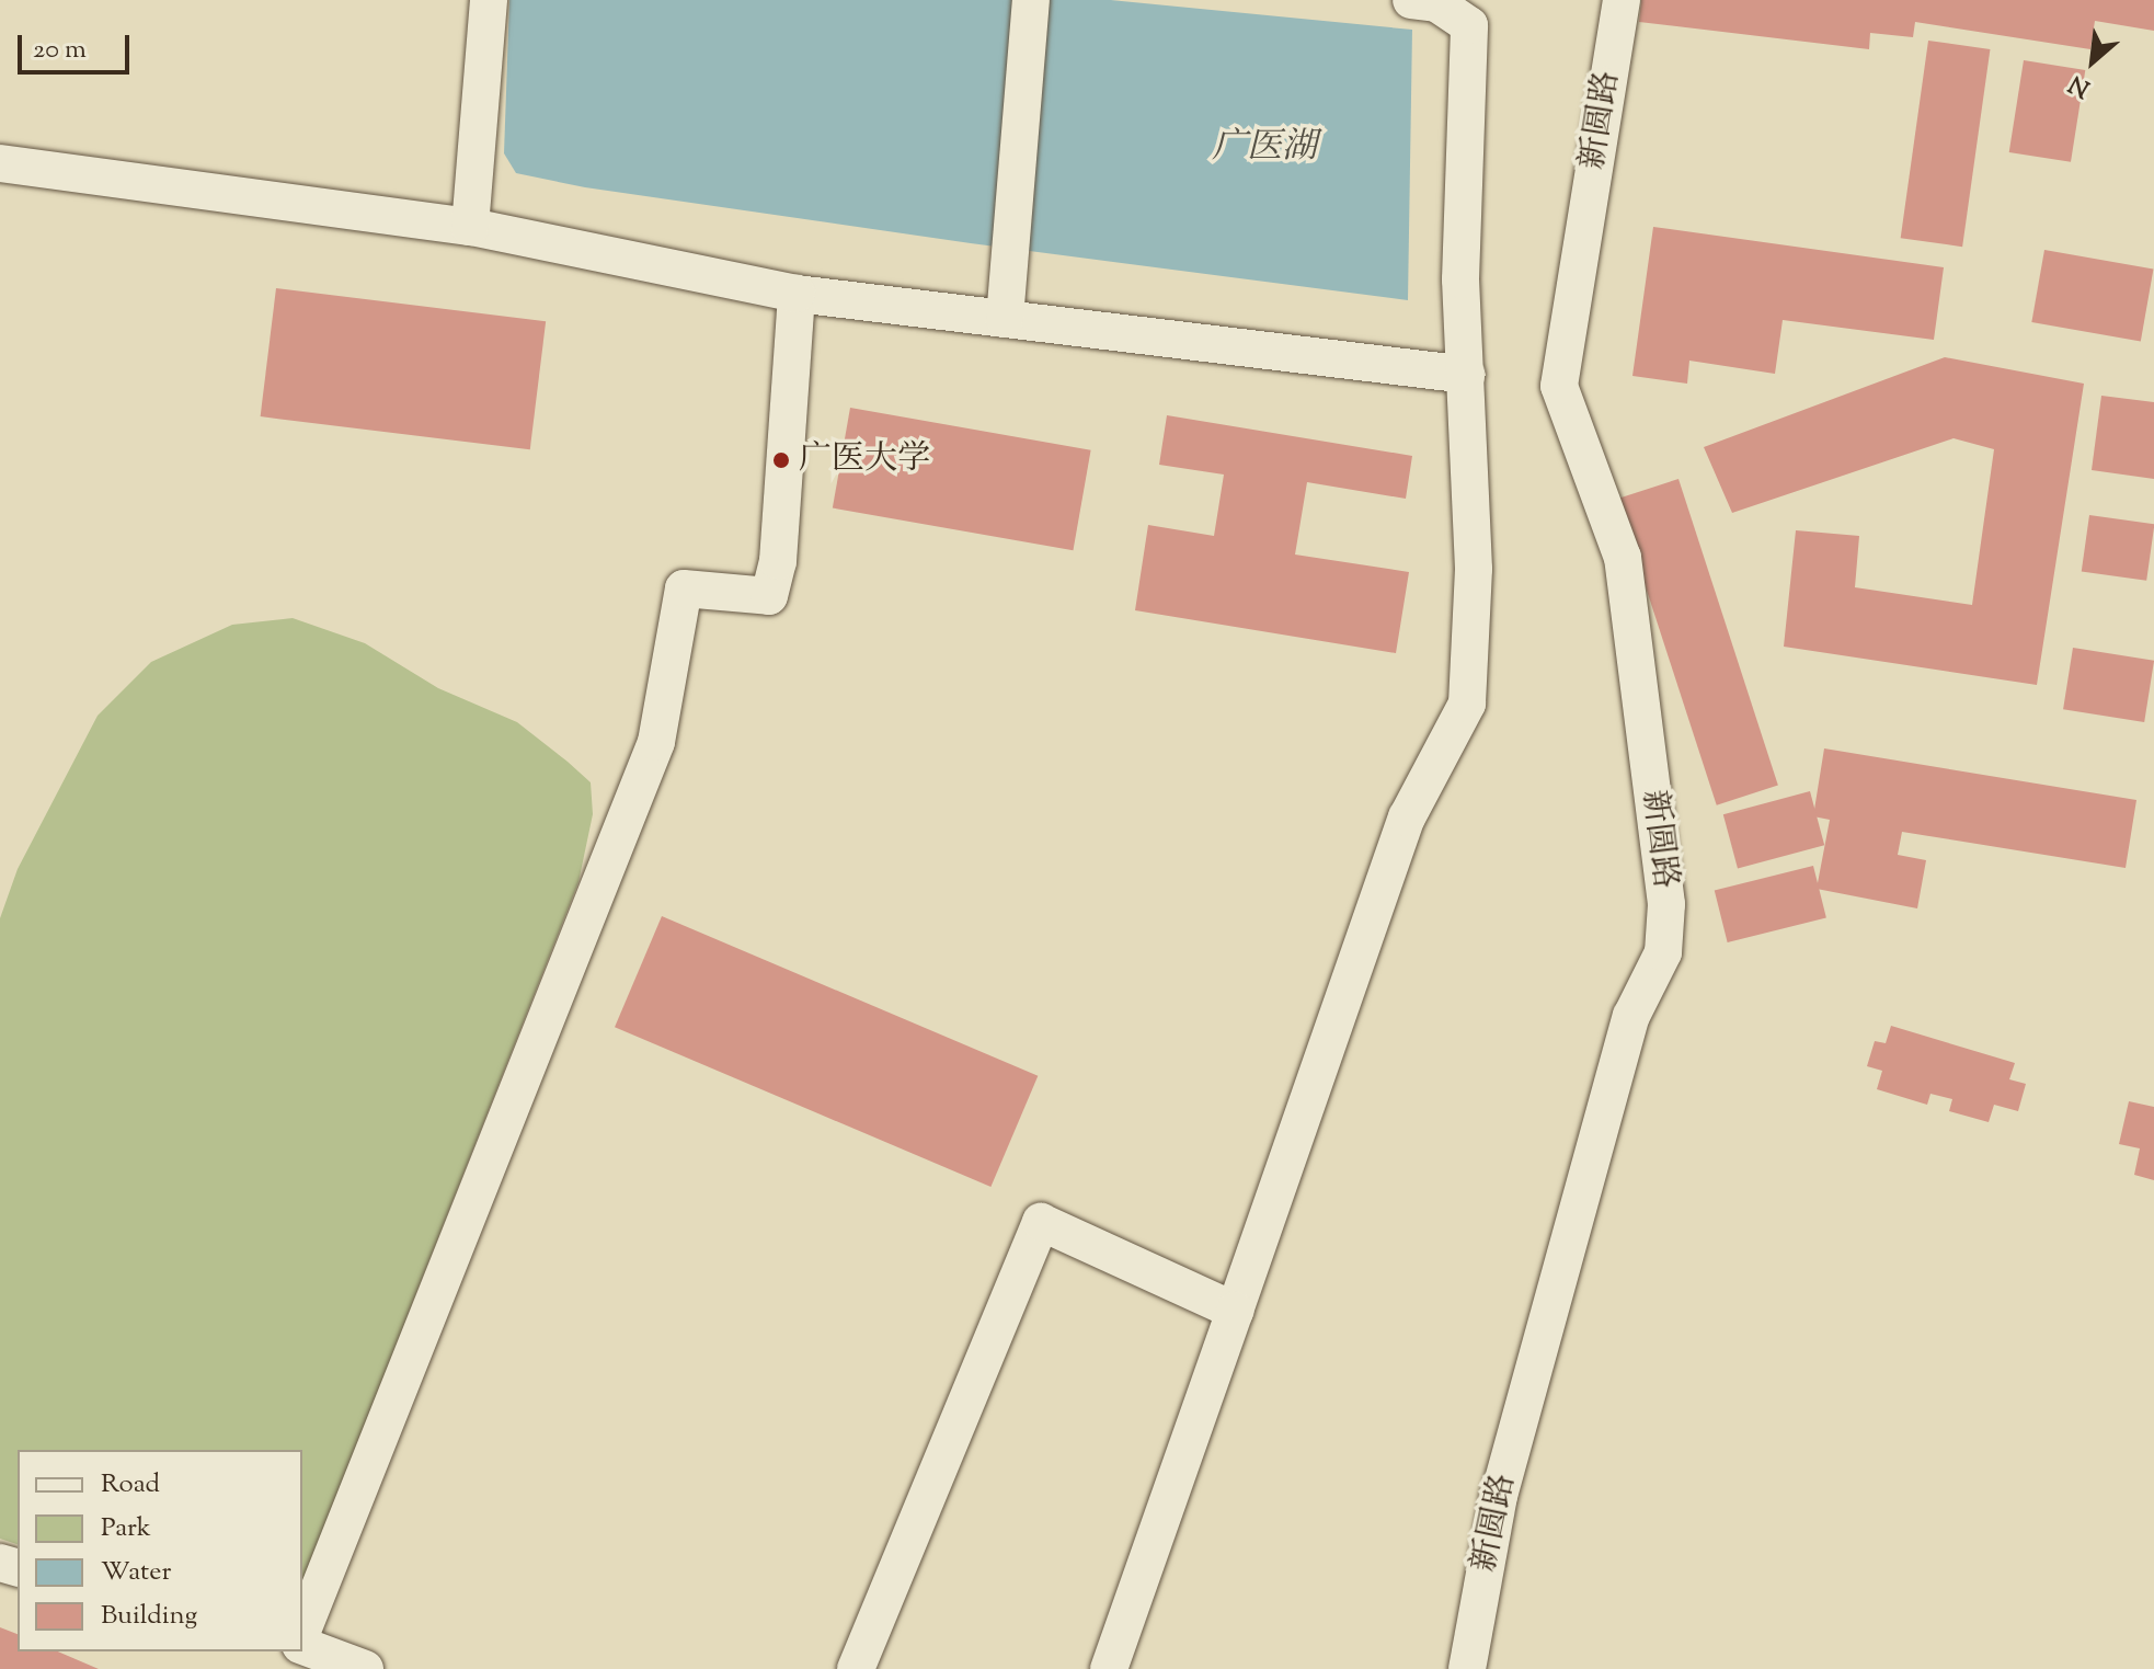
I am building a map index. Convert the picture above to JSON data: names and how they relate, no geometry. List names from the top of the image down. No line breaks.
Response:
{"streets":{"street":["新圆路"]},"water":["广医湖"],"places":["广医大学"],"legend":["Road","Park","Water","Building"],"scale_bar":"20 m","north":"bottom left"}
